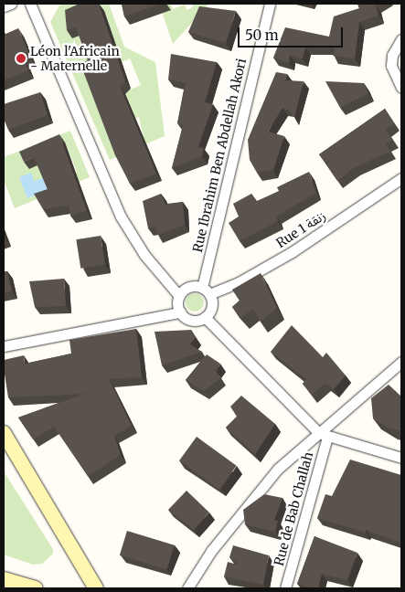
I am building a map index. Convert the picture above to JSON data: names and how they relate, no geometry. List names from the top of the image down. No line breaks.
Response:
{"streets":{"street":["Rue Ibrahim Ben Abdellah Akori","Rue 1 زنقة","Rue de Bab Challah"]},"crossings":[["Rue Ibrahim Ben Abdellah Akori","Rue 1 زنقة"]],"places":["Léon l'Africain - Maternelle"],"scale_bar":"50 m"}
